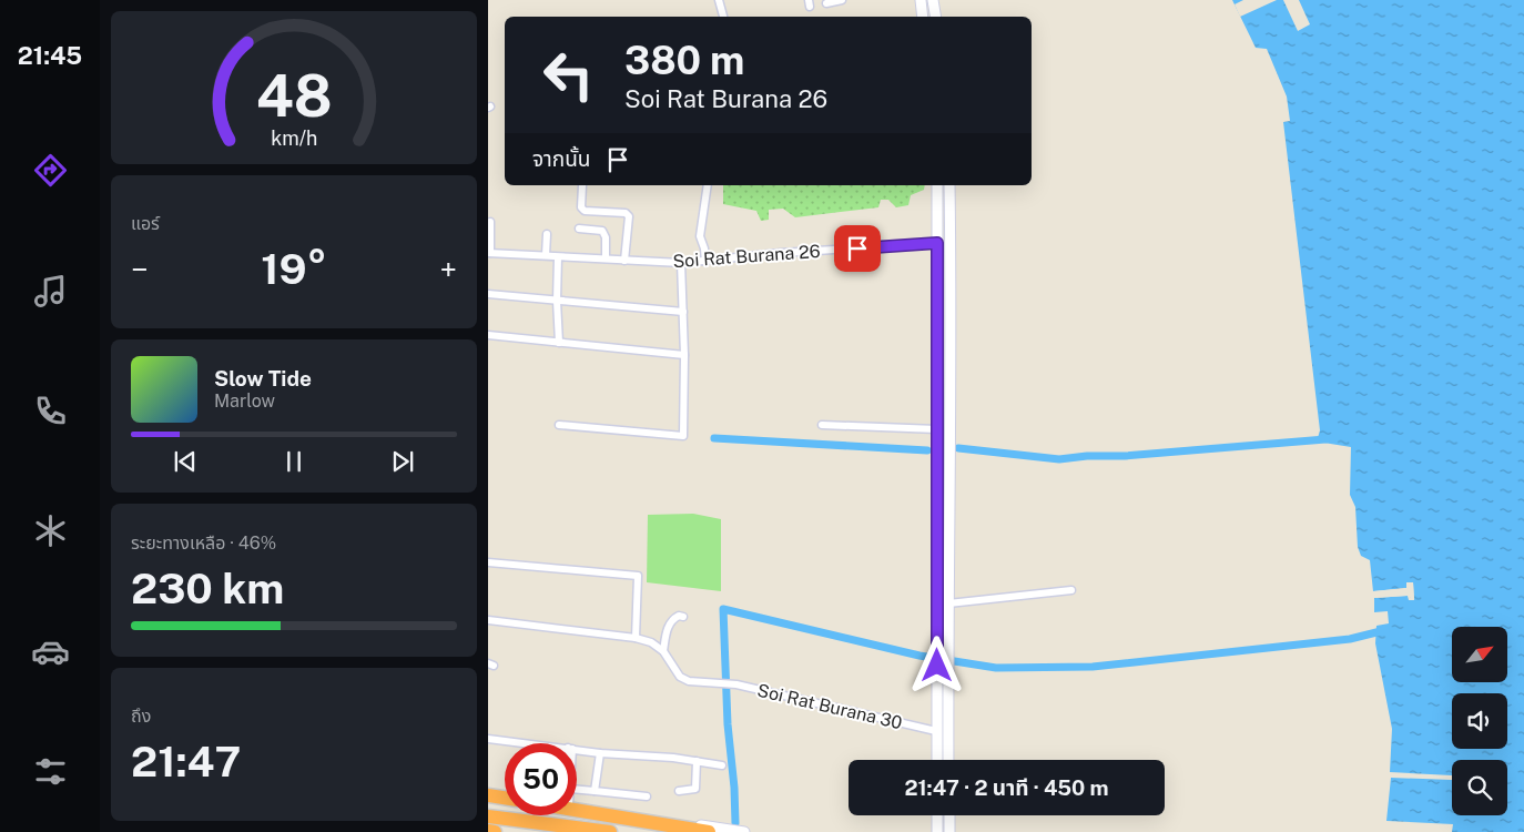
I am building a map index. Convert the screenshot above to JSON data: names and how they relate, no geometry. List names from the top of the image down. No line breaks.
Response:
{"streets":{"street":["Soi Rat Burana 26","Soi Rat Burana 30"]},"north":"top right","page":{"tabs":"21:45","turn":["380 m","Soi Rat Burana 26"],"then":"จากนั้น","tile":["แอร์",["ระยะทางเหลือ · 46%","230 km"],["ถึง","21:47"]],"heat":["−","19°","+"],"song":["Slow Tide","Marlow"],"limit":"50","trip":"21:47 · 2 นาที · 450 m","gauge":["48","km/h"]}}
